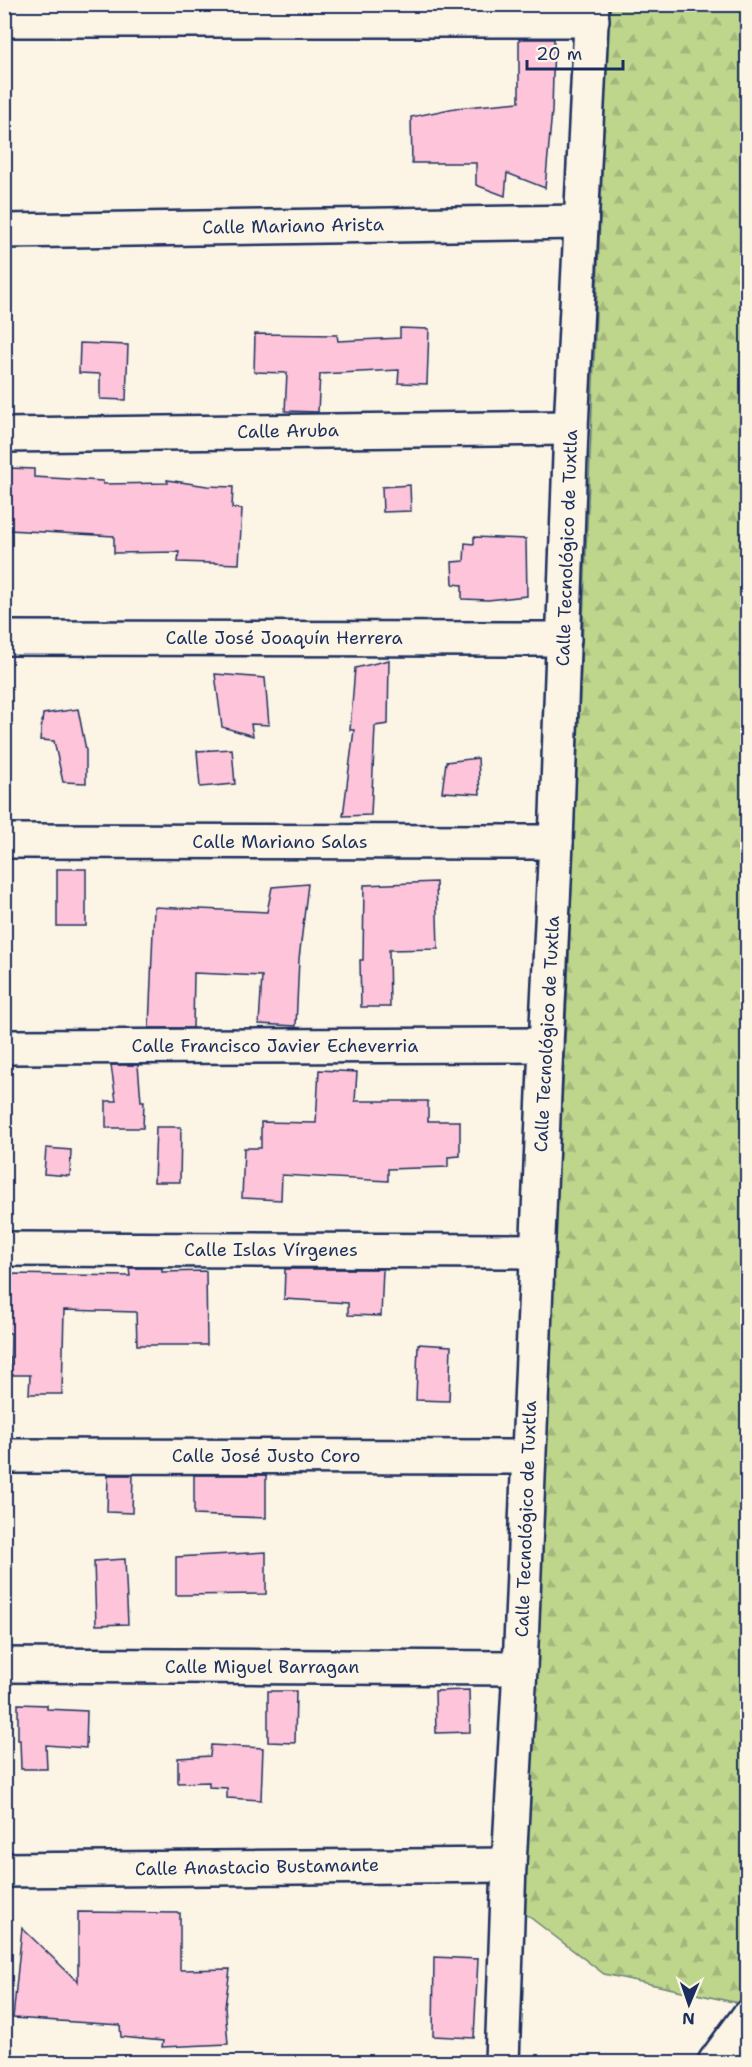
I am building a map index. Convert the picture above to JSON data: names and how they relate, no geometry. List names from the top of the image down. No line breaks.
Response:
{"streets":{"street":["Calle Mariano Arista","Calle Aruba","Calle Tecnológico de Tuxtla","Calle José Joaquín Herrera","Calle Mariano Salas","Calle Francisco Javier Echeverria","Calle Islas Vírgenes","Calle José Justo Coro","Calle Miguel Barragan","Calle Anastacio Bustamante"]},"crossings":[["Calle Mariano Arista","Calle Tecnológico de Tuxtla"],["Calle Aruba","Calle Tecnológico de Tuxtla"],["Calle Tecnológico de Tuxtla","Calle José Joaquín Herrera"],["Calle Tecnológico de Tuxtla","Calle Mariano Salas"],["Calle Tecnológico de Tuxtla","Calle Francisco Javier Echeverria"],["Calle Tecnológico de Tuxtla","Calle Islas Vírgenes"],["Calle Tecnológico de Tuxtla","Calle José Justo Coro"],["Calle Tecnológico de Tuxtla","Calle Miguel Barragan"],["Calle Tecnológico de Tuxtla","Calle Anastacio Bustamante"]],"scale_bar":"20 m","north":"bottom"}
